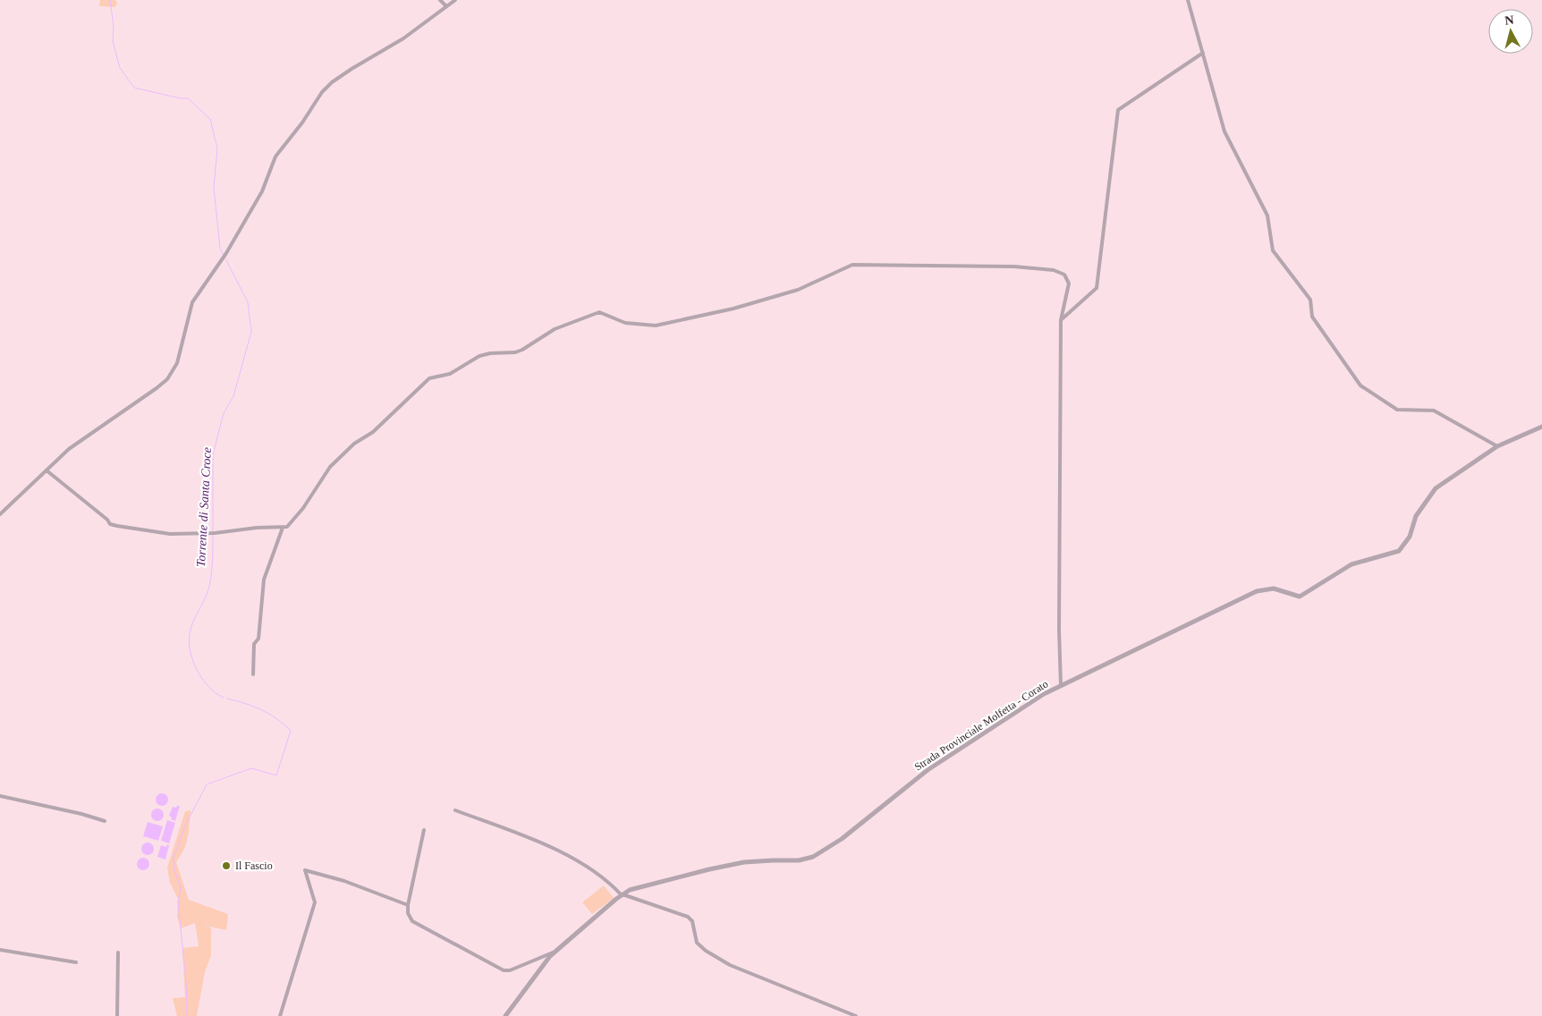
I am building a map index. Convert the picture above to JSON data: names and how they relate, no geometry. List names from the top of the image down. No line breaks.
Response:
{"streets":{"street":["Strada Provinciale Molfetta - Corato"]},"water":["Torrente di Santa Croce"],"places":["Il Fascio"],"north":"top"}
